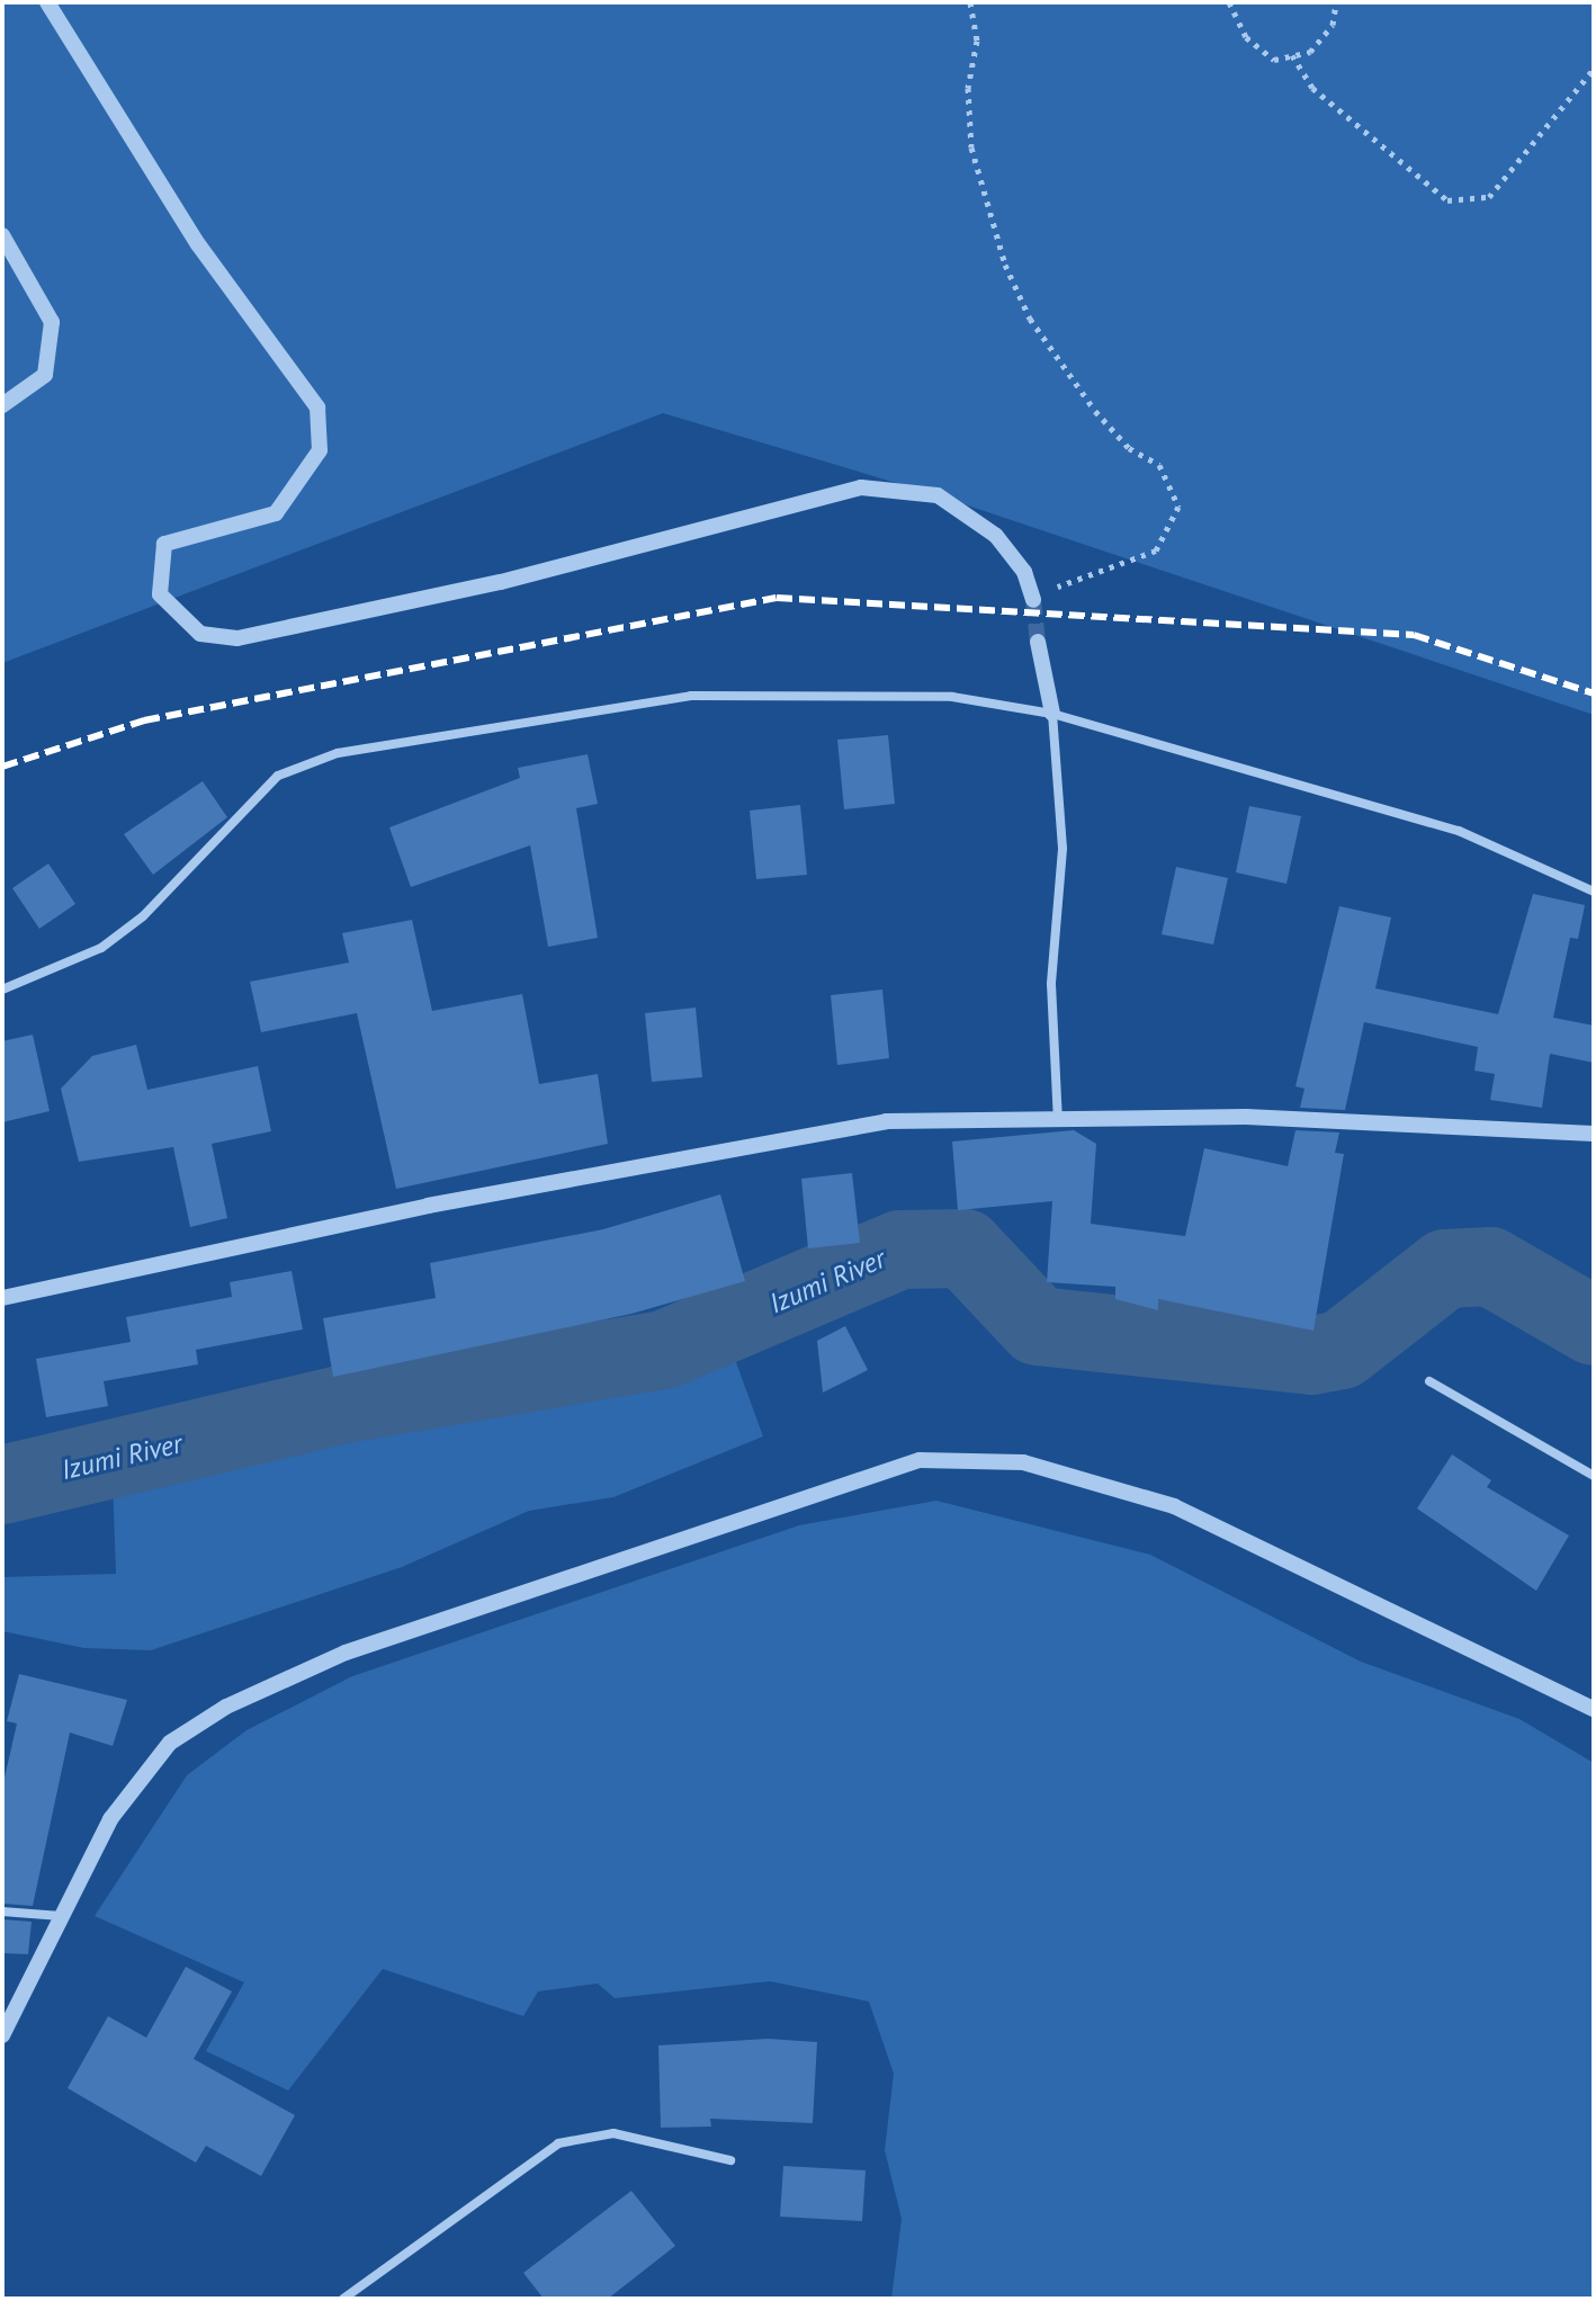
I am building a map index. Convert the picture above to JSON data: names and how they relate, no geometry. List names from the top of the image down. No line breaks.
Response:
{"water":["Izumi River"]}
